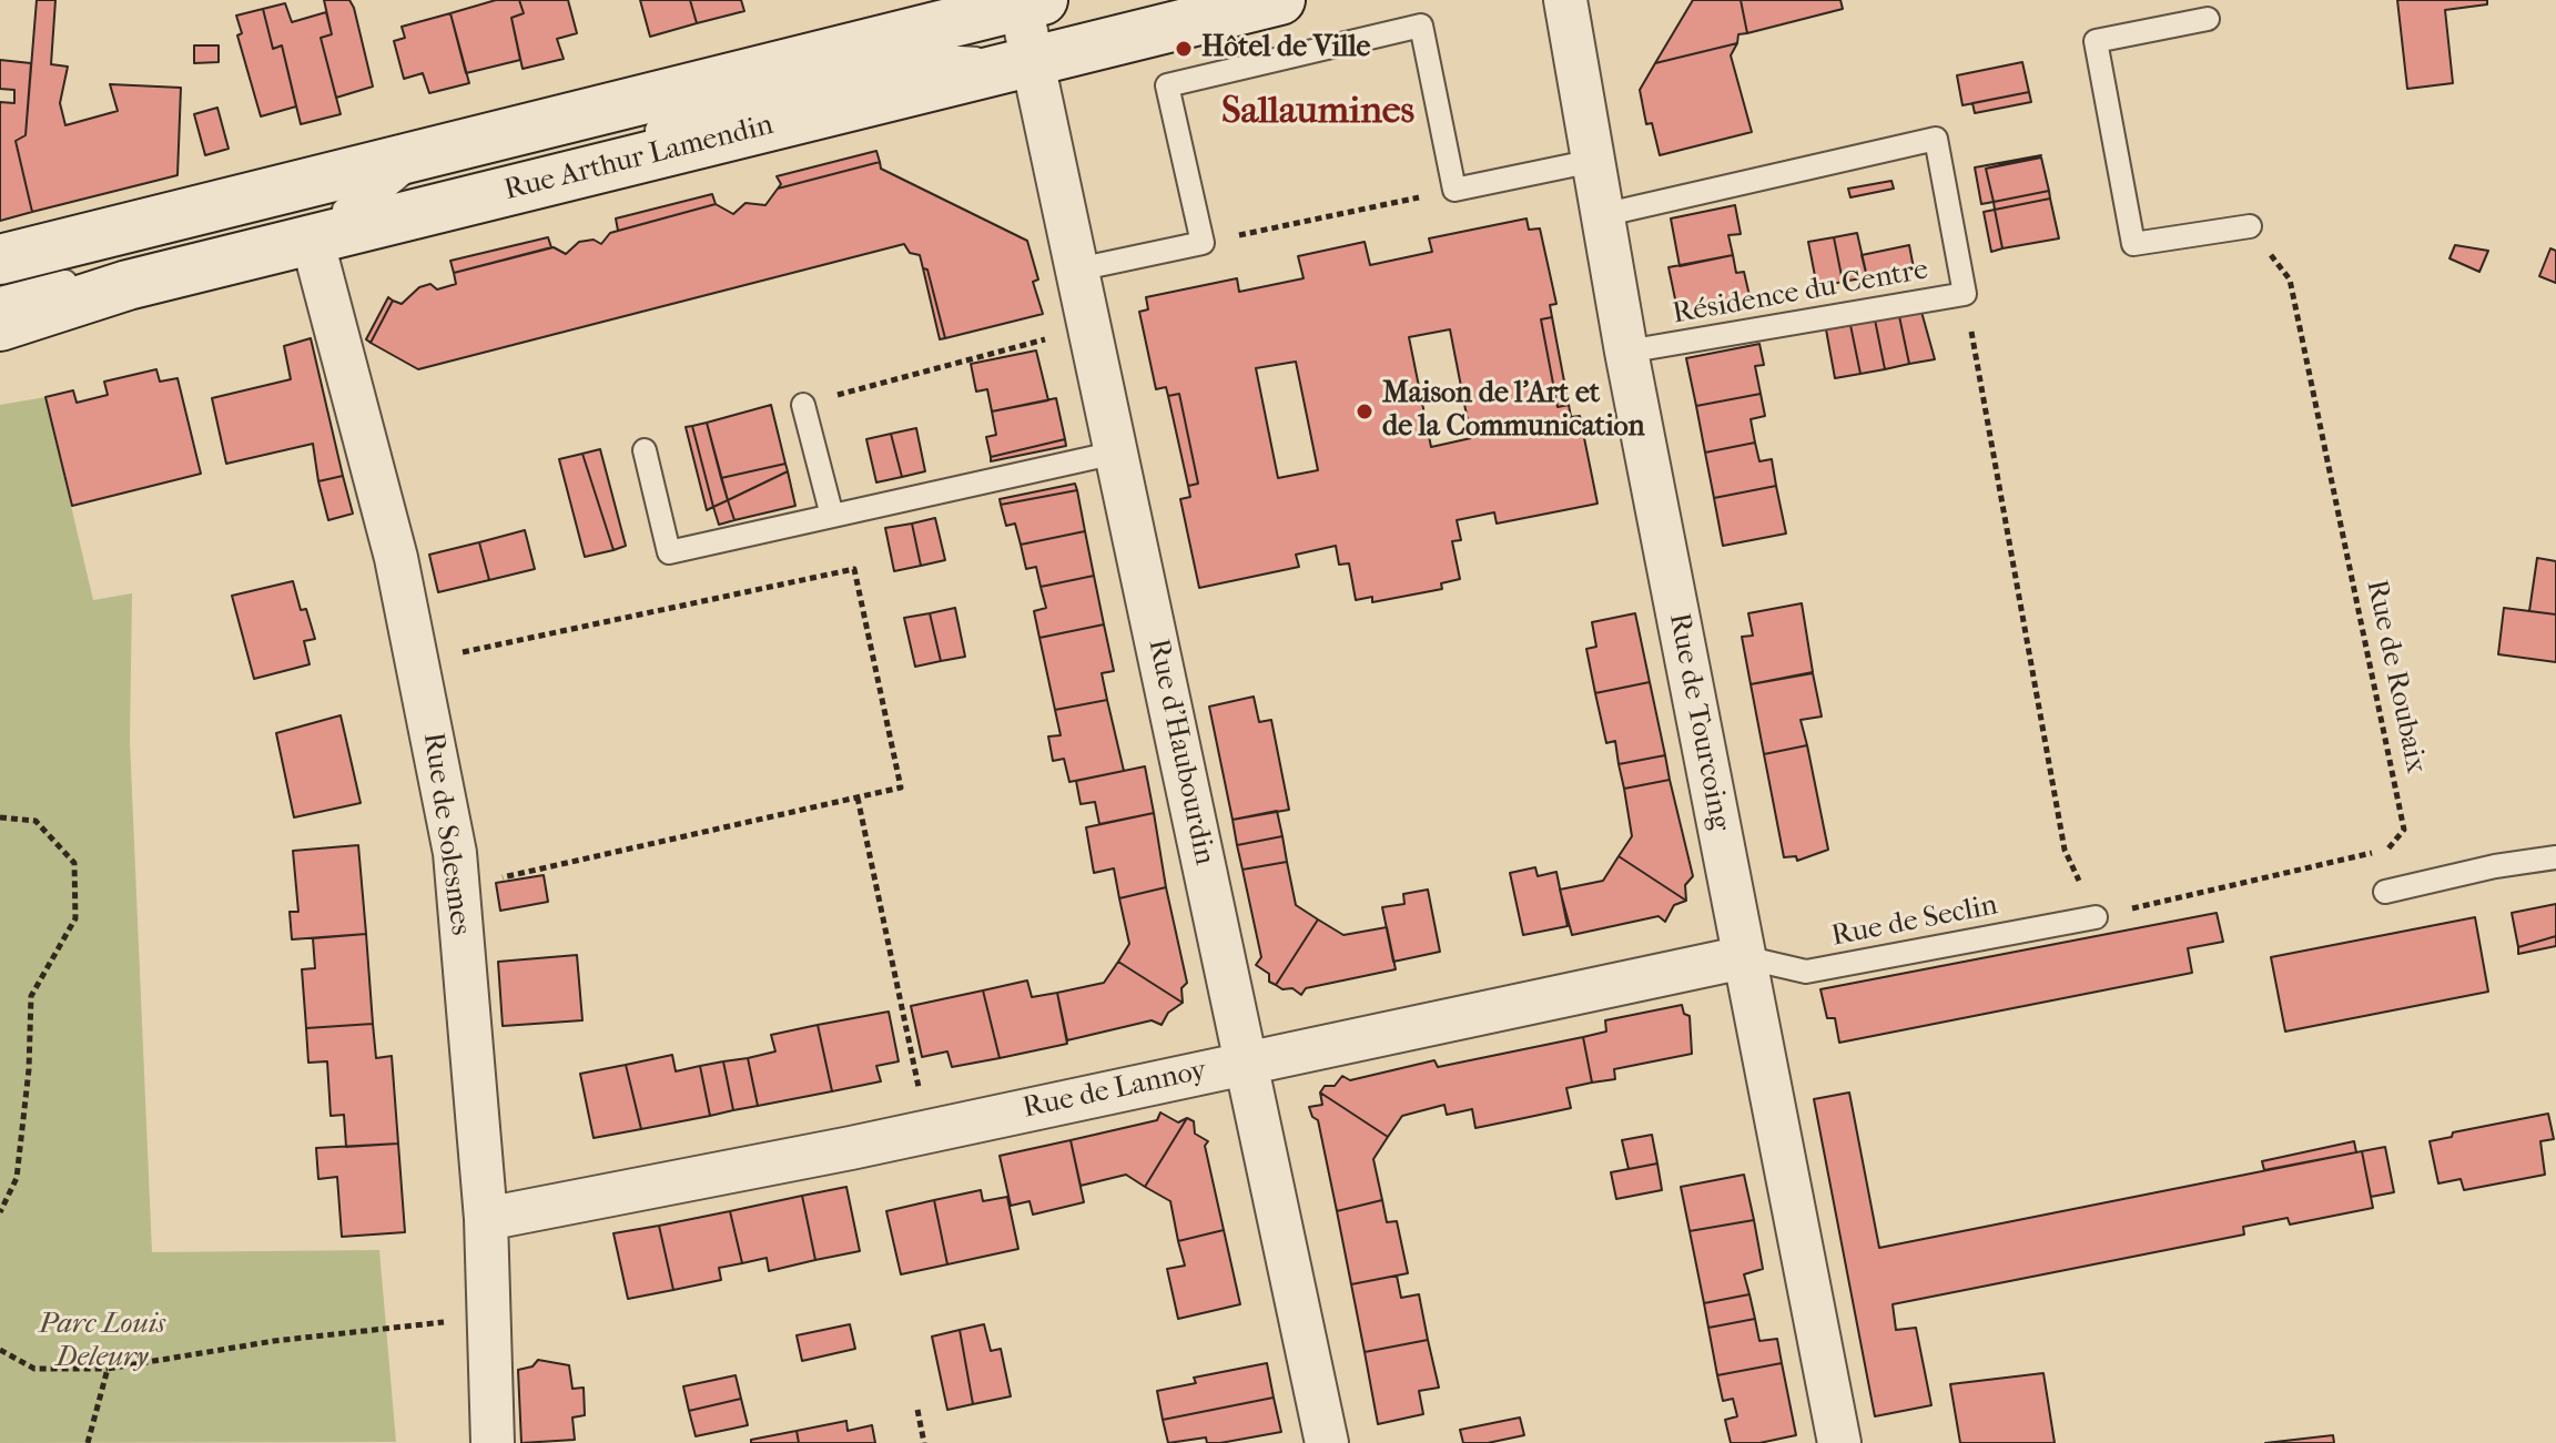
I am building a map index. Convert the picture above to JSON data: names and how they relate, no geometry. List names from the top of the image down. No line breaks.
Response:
{"streets":{"main road":["Rue Arthur Lamendin"],"street":["Rue de Tourcoing","Rue d'Haubourdin","Rue de Solesmes","Rue de Lannoy"],"lane":["Résidence du Centre","Rue de Seclin"],"path":["Rue de Roubaix"]},"crossings":[["Rue Arthur Lamendin","Rue d'Haubourdin"],["Rue Arthur Lamendin","Rue de Solesmes"],["Résidence du Centre","Rue de Tourcoing"],["Rue de Roubaix","Rue de Seclin"],["Rue de Tourcoing","Rue de Seclin"],["Rue de Tourcoing","Rue de Lannoy"],["Rue d'Haubourdin","Rue de Lannoy"],["Rue de Solesmes","Rue de Lannoy"],["Rue de Seclin","Rue de Lannoy"]],"districts":["Sallaumines"],"parks":["Parc Louis Deleury"],"places":["Hôtel de Ville","Maison de l’Art et de la Communication"]}
